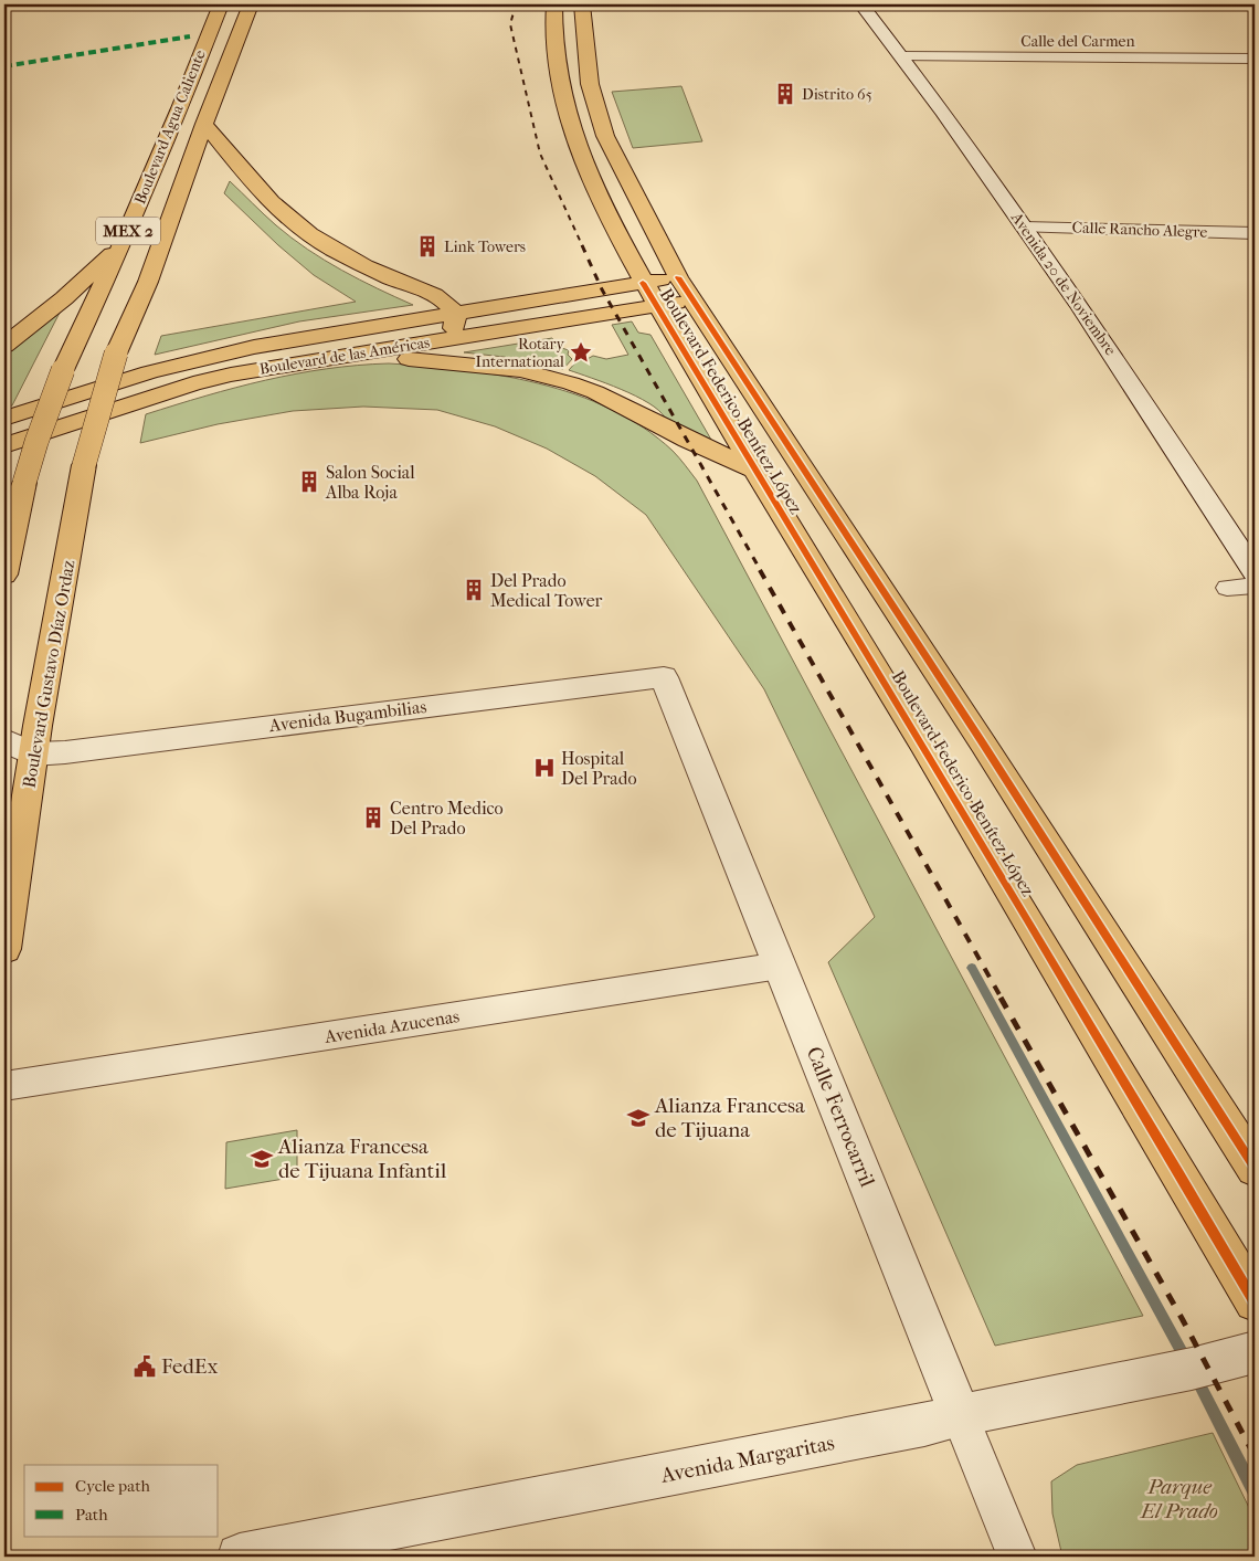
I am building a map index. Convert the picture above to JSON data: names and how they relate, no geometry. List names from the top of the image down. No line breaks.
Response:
{"streets":{"main road":["Boulevard Agua Caliente","MEX 2","Boulevard de las Américas","Boulevard Federico Benítez López","Boulevard Gustavo Díaz Ordaz"],"street":["Calle del Carmen","Calle Rancho Alegre","Avenida 20 de Noviembre","Avenida Bugambilias","Avenida Azucenas","Calle Ferrocarril","Avenida Margaritas"]},"crossings":[["Calle del Carmen","Avenida 20 de Noviembre"],["Boulevard Agua Caliente","Boulevard Gustavo Díaz Ordaz"],["Calle Rancho Alegre","Avenida 20 de Noviembre"],["Boulevard de las Américas","Boulevard Federico Benítez López"],["Boulevard Gustavo Díaz Ordaz","Avenida Bugambilias"],["Avenida Bugambilias","Calle Ferrocarril"],["Avenida Azucenas","Calle Ferrocarril"],["Calle Ferrocarril","Avenida Margaritas"]],"parks":["Parque El Prado"],"places":{"building":["Distrito 65","Link Towers","Salon Social Alba Roja","Del Prado Medical Tower","Centro Medico Del Prado"],"place":["Rotary International"],"hospital":["Hospital Del Prado"],"school or university":["Alianza Francesa de Tijuana","Alianza Francesa de Tijuana Infantil"],"public building":["FedEx"]},"legend":["Cycle path","Path"]}
